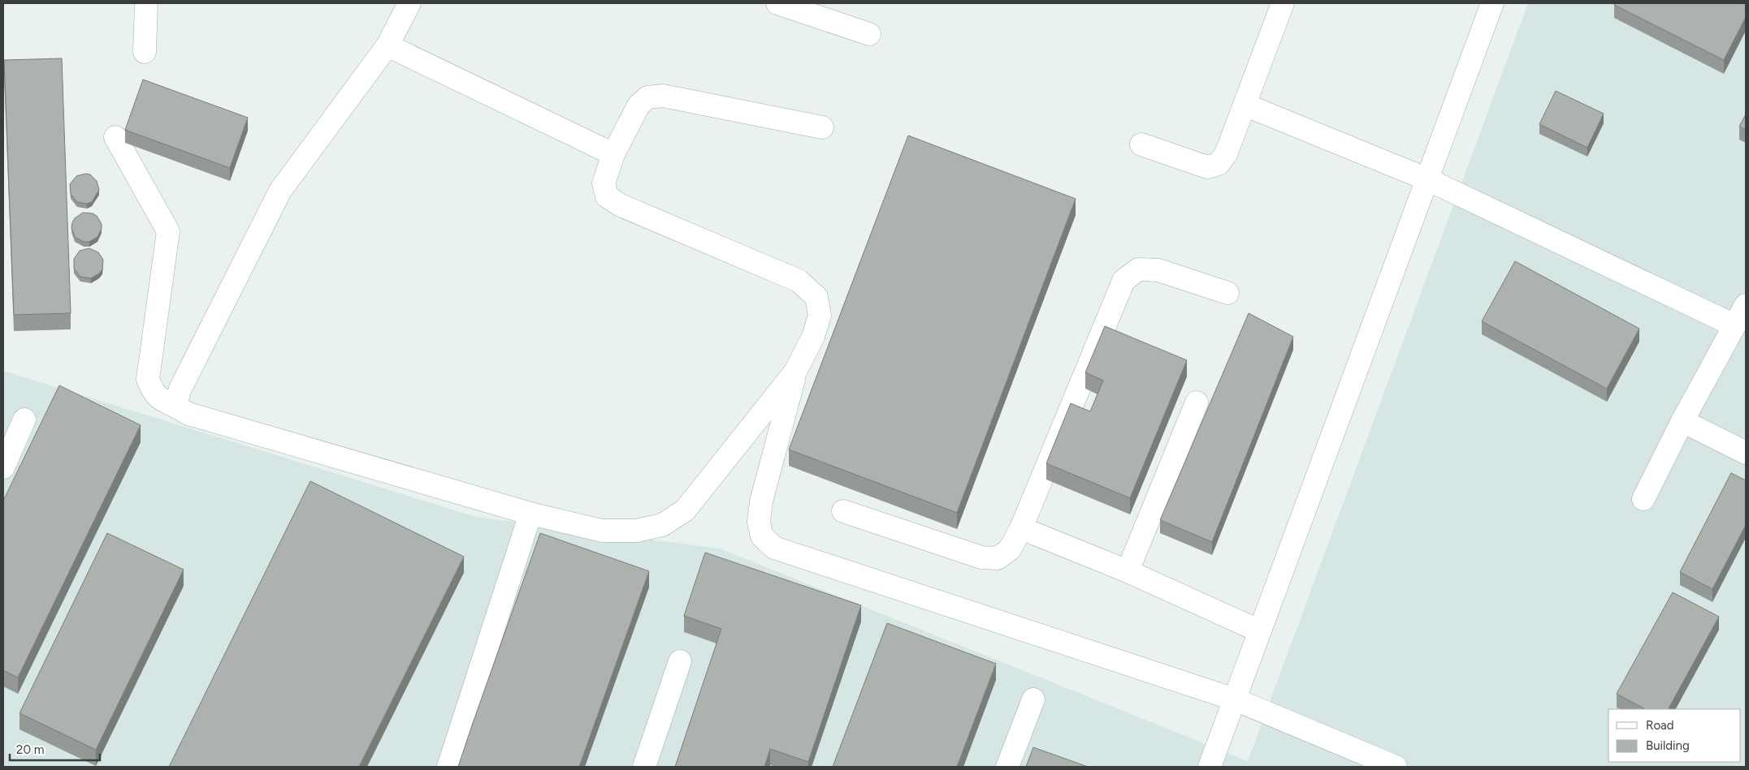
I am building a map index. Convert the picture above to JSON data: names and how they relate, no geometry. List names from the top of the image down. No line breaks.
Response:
{"legend":["Road","Building"],"scale_bar":"20 m"}
